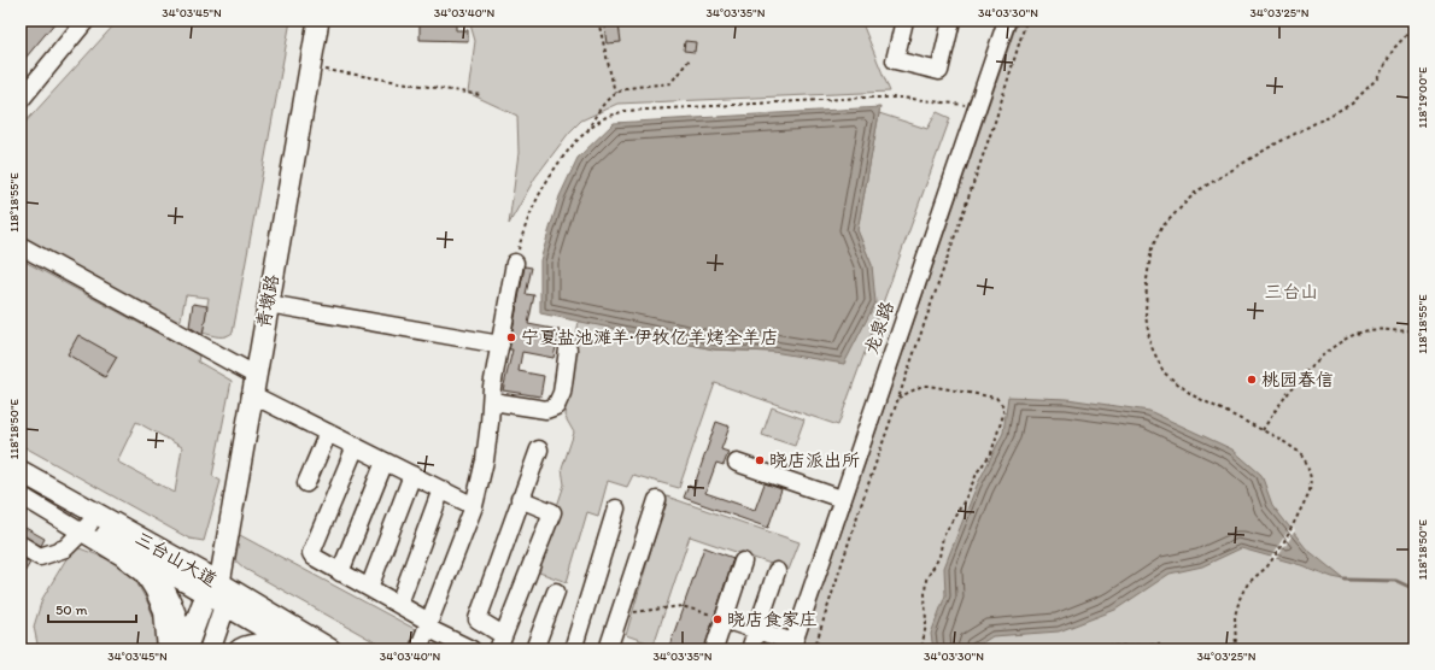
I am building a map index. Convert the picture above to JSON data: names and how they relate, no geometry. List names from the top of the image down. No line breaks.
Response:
{"streets":{"main road":["青墩路","三台山大道"],"street":["龙泉路"]},"crossings":[["青墩路","三台山大道"]],"parks":["三台山"],"places":["宁夏盐池滩羊·伊牧亿羊烤全羊店","桃园春信","晓店派出所","晓店食家庄"],"scale_bar":"50 m","coordinates":["34°03'45\"N","34°03'40\"N","34°03'35\"N","34°03'30\"N","34°03'25\"N","118°19'00\"E","118°18'55\"E","118°18'50\"E"]}
